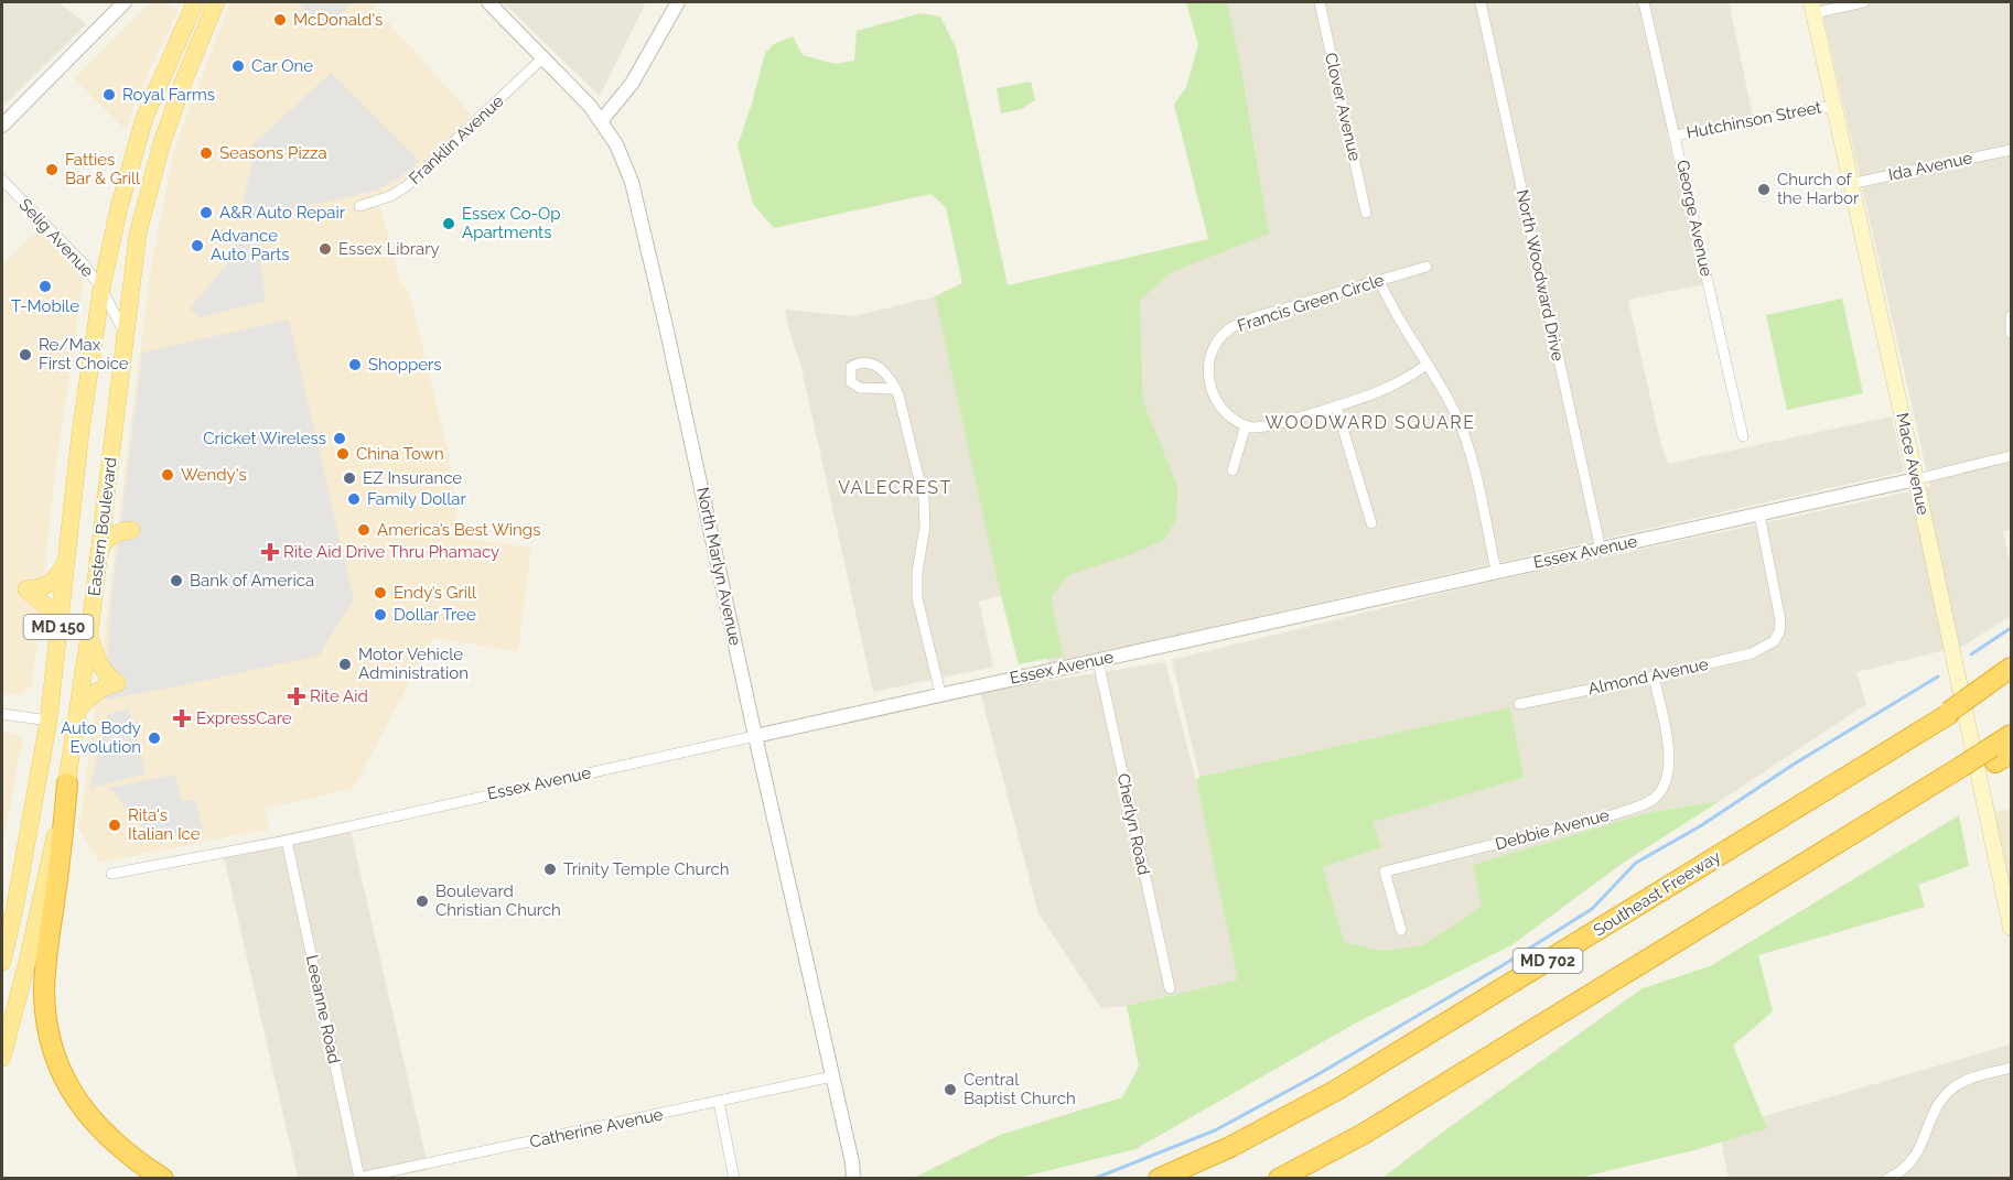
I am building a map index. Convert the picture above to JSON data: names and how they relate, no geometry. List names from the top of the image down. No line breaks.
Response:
{"streets":{"highway":["Southeast Freeway","MD 702"],"main road":["Mace Avenue","Eastern Boulevard","MD 150"],"street":["Clover Avenue","Hutchinson Street","Franklin Avenue","Ida Avenue","George Avenue","Selig Avenue","North Woodward Drive","Francis Green Circle","Essex Avenue","North Marlyn Avenue","Almond Avenue","Cherlyn Road","Debbie Avenue","Leeanne Road","Catherine Avenue"]},"crossings":[["Hutchinson Street","George Avenue"],["Hutchinson Street","Mace Avenue"],["Franklin Avenue","North Marlyn Avenue"],["Ida Avenue","Mace Avenue"],["Selig Avenue","Eastern Boulevard"],["North Woodward Drive","Essex Avenue"],["Mace Avenue","Essex Avenue"],["Essex Avenue","North Marlyn Avenue"],["Essex Avenue","Almond Avenue"],["Essex Avenue","Cherlyn Road"],["Essex Avenue","Leeanne Road"],["North Marlyn Avenue","Catherine Avenue"],["Almond Avenue","Debbie Avenue"],["Leeanne Road","Catherine Avenue"]],"districts":["WOODWARD SQUARE","VALECREST"],"places":{"other":["McDonald's","Car One","Royal Farms","Seasons Pizza","Fatties Bar & Grill","Church of the Harbor","A&R Auto Repair","Essex Co-Op Apartments","Advance Auto Parts","Essex Library","T-Mobile","Re/Max First Choice","Shoppers","Cricket Wireless","China Town","Wendy's","EZ Insurance","Family Dollar","America’s Best Wings","Bank of America","Endy’s Grill","Dollar Tree","Motor Vehicle Administration","Auto Body Evolution","Rita's Italian Ice","Trinity Temple Church","Boulevard Christian Church","Central Baptist Church"],"health":["Rite Aid Drive Thru Phamacy","Rite Aid","ExpressCare"]}}
